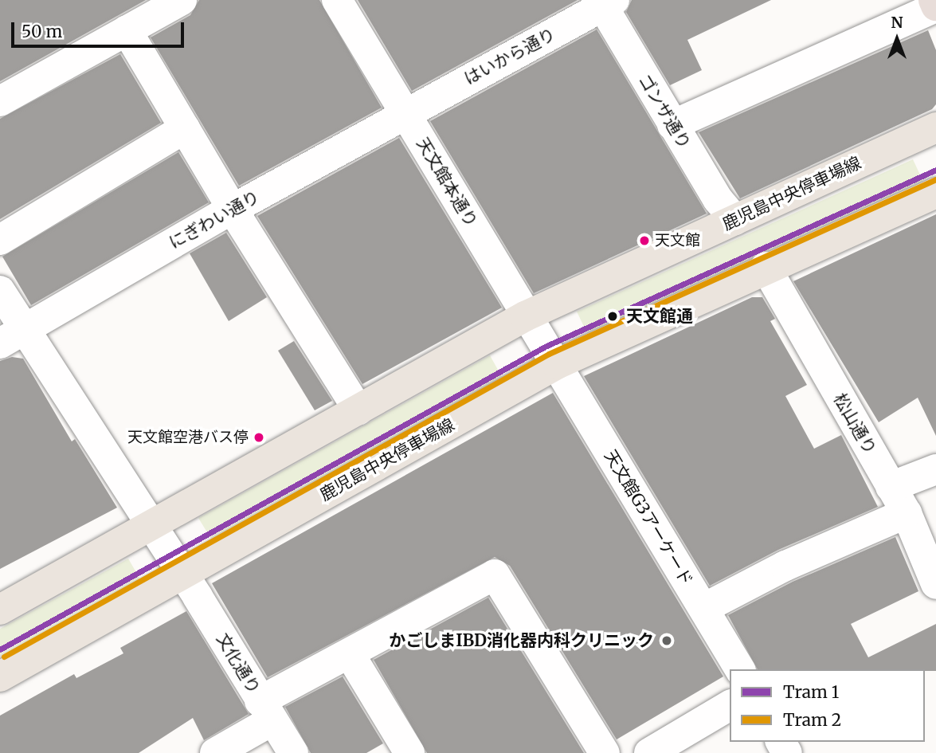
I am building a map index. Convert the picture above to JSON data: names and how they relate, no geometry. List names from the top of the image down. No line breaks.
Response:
{"streets":{"main road":["鹿児島中央停車場線"],"street":["はいから通り","ゴンザ通り","天文館本通り","にぎわい通り","松山通り","天文館G3アーケード","文化通り"]},"crossings":[["はいから通り","ゴンザ通り"],["はいから通り","天文館本通り"],["はいから通り","にぎわい通り"],["ゴンザ通り","鹿児島中央停車場線"],["天文館本通り","鹿児島中央停車場線"],["天文館本通り","にぎわい通り"],["天文館本通り","天文館G3アーケード"],["鹿児島中央停車場線","松山通り"],["鹿児島中央停車場線","天文館G3アーケード"],["鹿児島中央停車場線","文化通り"],["にぎわい通り","文化通り"]],"places":["天文館","天文館通","天文館空港バス停","かごしまIBD消化器内科クリニック"],"lines":["tram line 1","tram line 2"],"legend":["Tram 1","Tram 2"],"scale_bar":"50 m","north":"top"}
